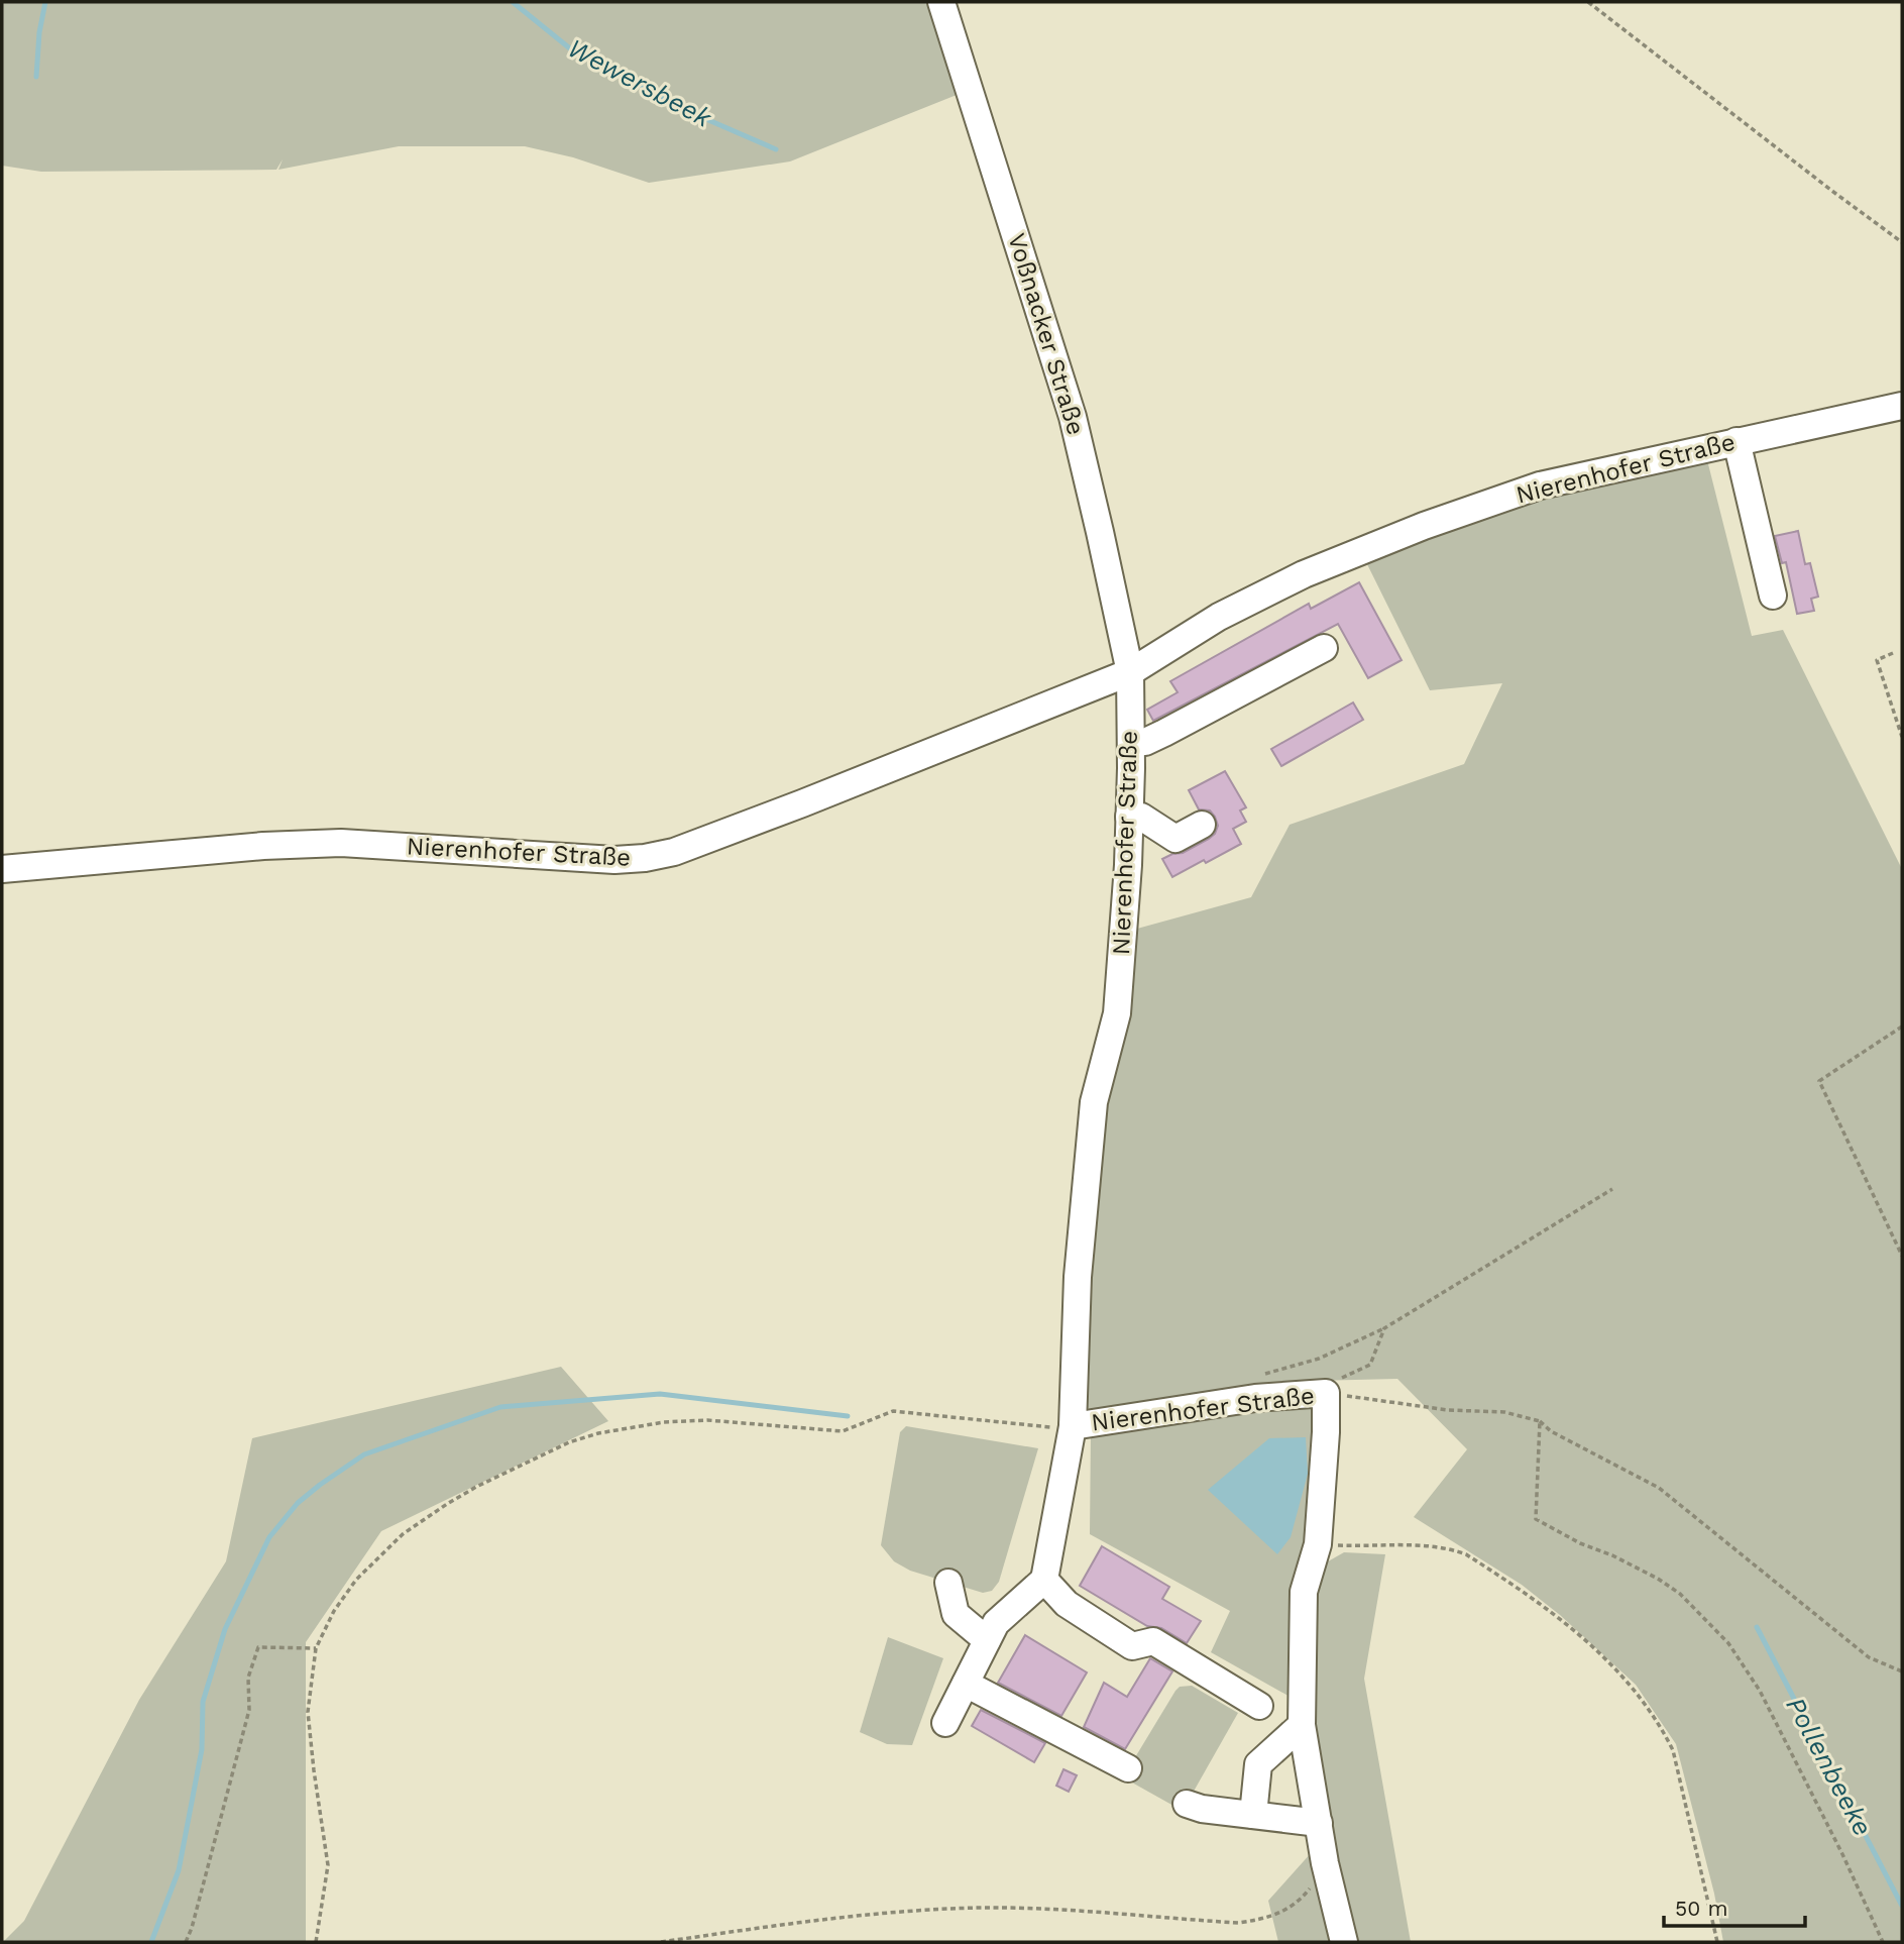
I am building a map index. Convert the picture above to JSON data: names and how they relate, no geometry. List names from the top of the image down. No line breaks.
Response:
{"streets":{"street":["Voßnacker Straße","Nierenhofer Straße"]},"crossings":[["Voßnacker Straße","Nierenhofer Straße"]],"water":["Wewersbeek","Pollenbeeke"],"scale_bar":"50 m"}
